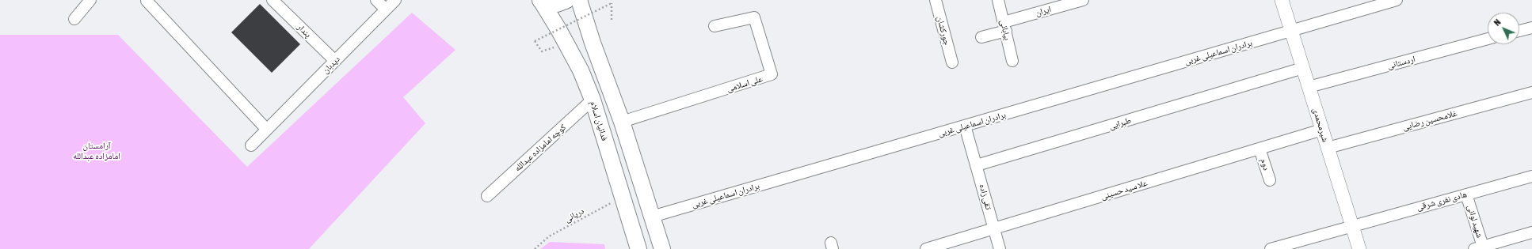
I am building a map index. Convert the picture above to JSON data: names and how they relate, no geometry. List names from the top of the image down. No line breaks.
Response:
{"streets":{"main road":["فدائیان اسلام"],"street":["ایران","بیابانی","پندار","جورکشان","برادران اسماعیلی غربی","اردستانی","دیدبان","علی اسلامی","غلامحسین رضایی","طبرایی","شیرمحمدی","کوچه امامزاده عبدالله","دوم","علا سید حسینی","تقی زاده","هادی نفری شرقی","شهید لوانی"],"path":["دریانی"]},"crossings":[["ایران","بیابانی"],["پندار","دیدبان"],["برادران اسماعیلی غربی","شیرمحمدی"],["اردستانی","شیرمحمدی"],["غلامحسین رضایی","شیرمحمدی"],["فدائیان اسلام","کوچه امامزاده عبدالله"],["فدائیان اسلام","دریانی"],["طبرایی","شیرمحمدی"],["طبرایی","تقی زاده"],["شیرمحمدی","علا سید حسینی"],["شیرمحمدی","هادی نفری شرقی"],["دوم","علا سید حسینی"],["علا سید حسینی","تقی زاده"],["هادی نفری شرقی","شهید لوانی"]],"parks":["آرامستان امامزاده عبدالله"],"north":"top left"}
